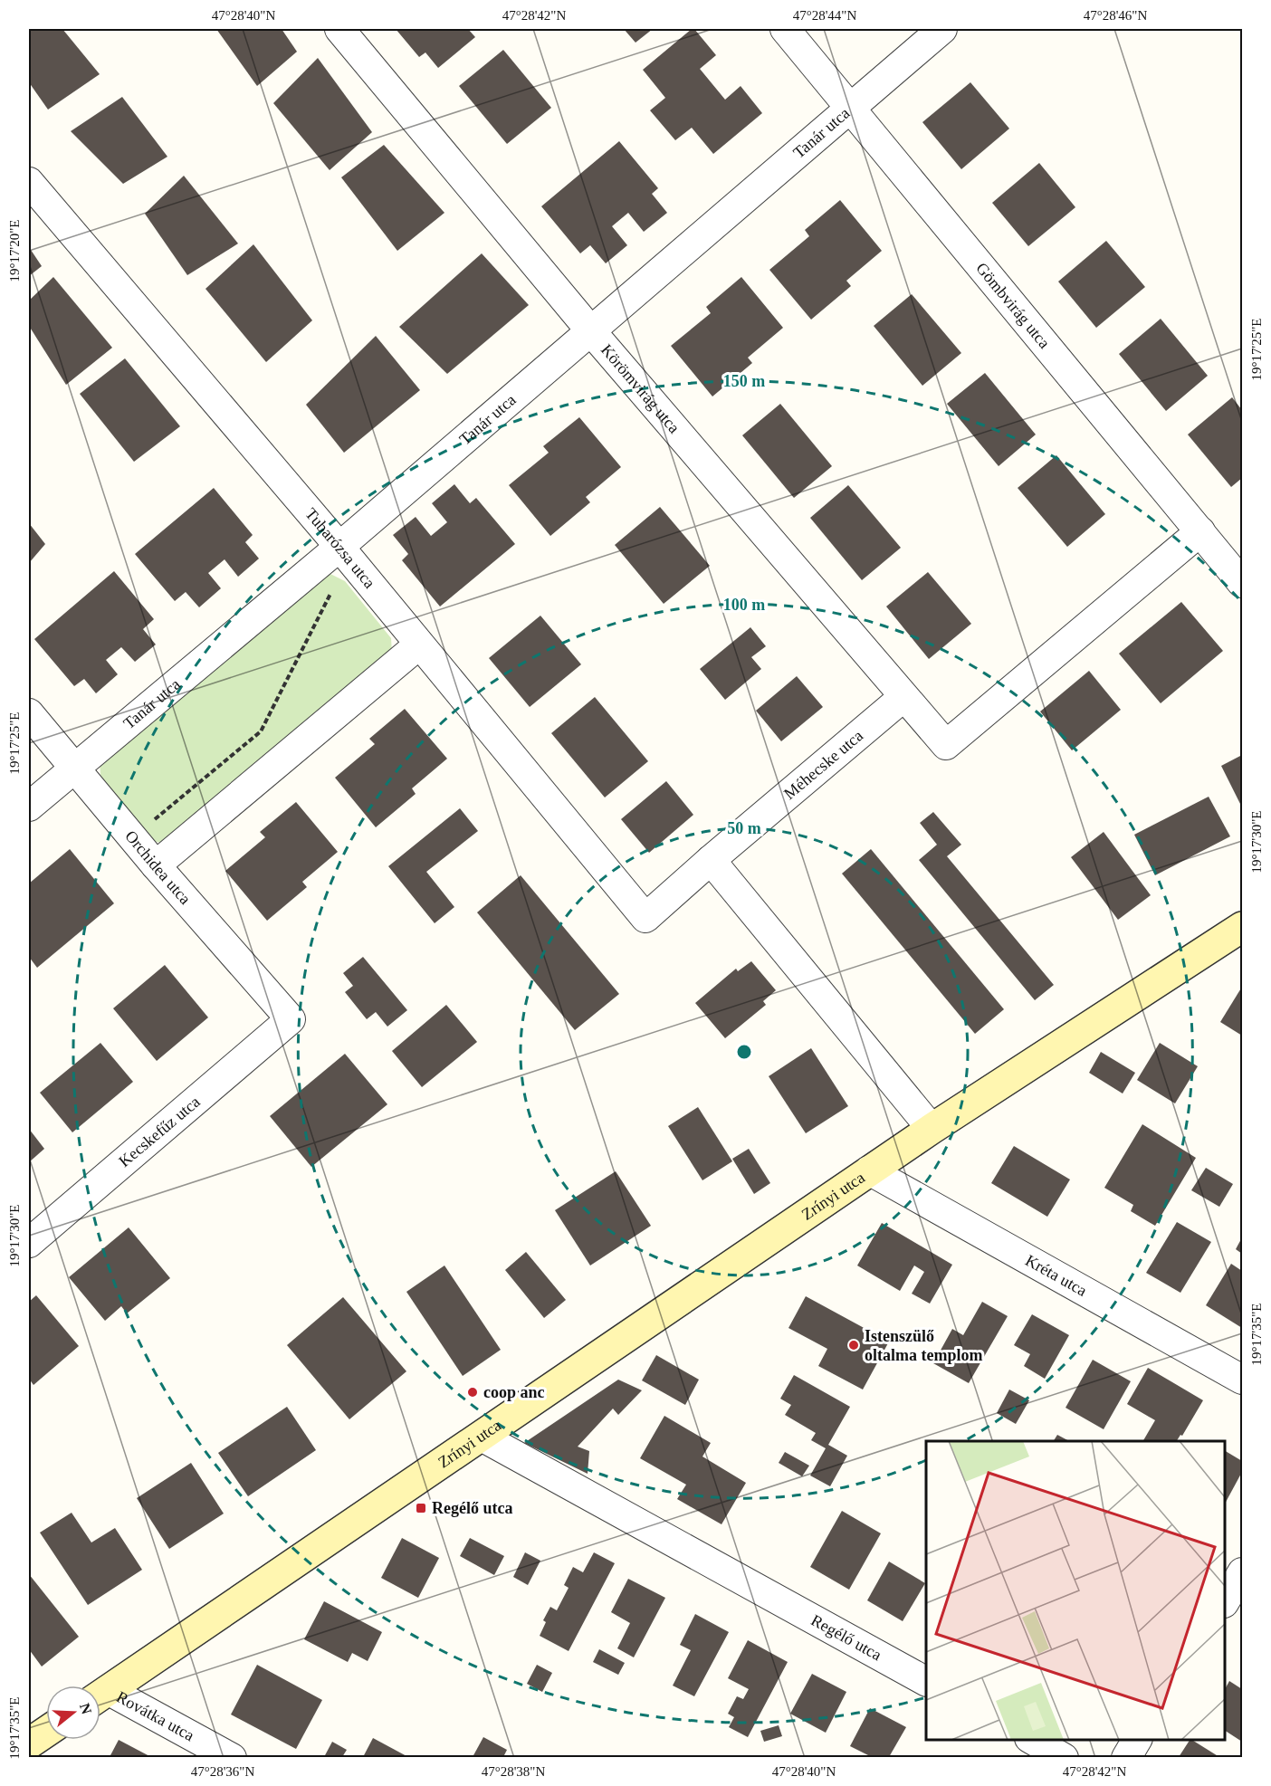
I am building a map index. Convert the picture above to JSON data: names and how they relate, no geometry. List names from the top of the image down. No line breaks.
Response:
{"streets":{"main road":["Zrínyi utca"],"street":["Tanár utca","Gömbvirág utca","Körömvirág utca","Tubarózsa utca","Méhecske utca","Orchidea utca","Kecskefűz utca","Kréta utca","Regélő utca","Rovátka utca"]},"crossings":[["Tanár utca","Gömbvirág utca"],["Tanár utca","Körömvirág utca"],["Tanár utca","Tubarózsa utca"],["Tanár utca","Orchidea utca"],["Gömbvirág utca","Körömvirág utca"],["Körömvirág utca","Méhecske utca"],["Tubarózsa utca","Méhecske utca"],["Orchidea utca","Kecskefűz utca"],["Zrínyi utca","Kréta utca"],["Zrínyi utca","Regélő utca"]],"places":{"other":["Istenszülő oltalma templom","coop anc"],"transit":["Regélő utca"]},"north":"right","coordinates":["47°28'40\"N","47°28'42\"N","47°28'44\"N","47°28'46\"N","19°17'20\"E","19°17'25\"E","19°17'30\"E","19°17'35\"E","47°28'36\"N","47°28'38\"N"],"rings":["150 m","100 m","50 m"]}
